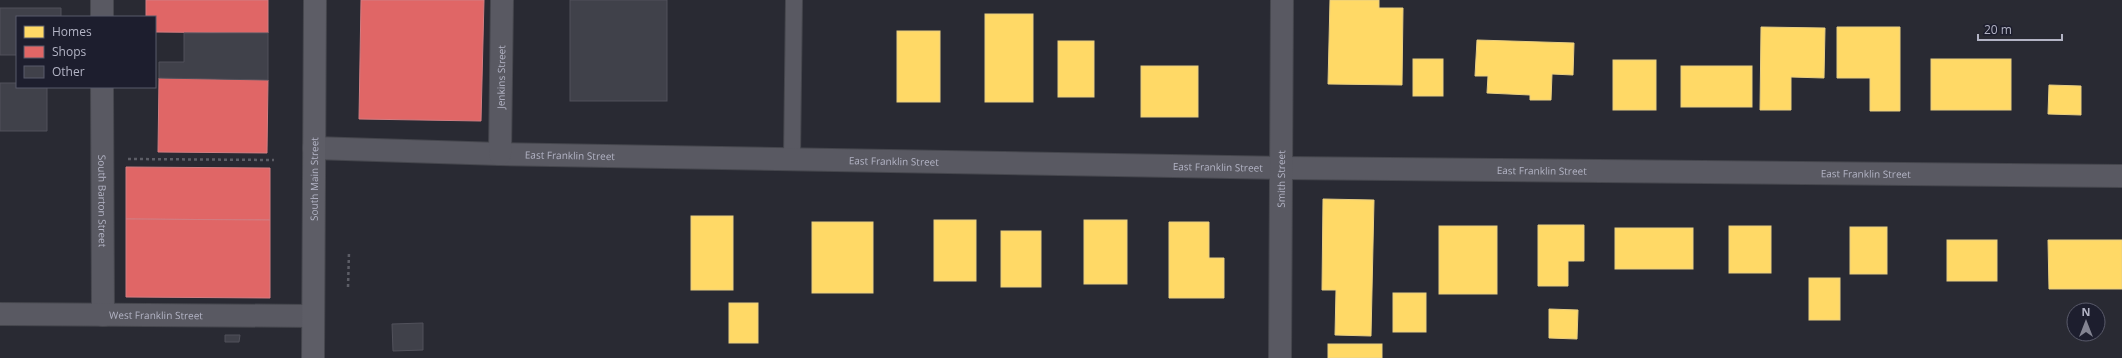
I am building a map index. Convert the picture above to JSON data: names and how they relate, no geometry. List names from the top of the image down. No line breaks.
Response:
{"streets":{"main road":["South Main Street"],"street":["Jenkins Street","East Franklin Street","Smith Street","South Barton Street","West Franklin Street"]},"crossings":[["Jenkins Street","East Franklin Street"],["East Franklin Street","South Main Street"],["East Franklin Street","Smith Street"],["South Main Street","West Franklin Street"],["South Barton Street","West Franklin Street"]],"legend":["Homes","Shops","Other"],"scale_bar":"20 m","north":"top"}
